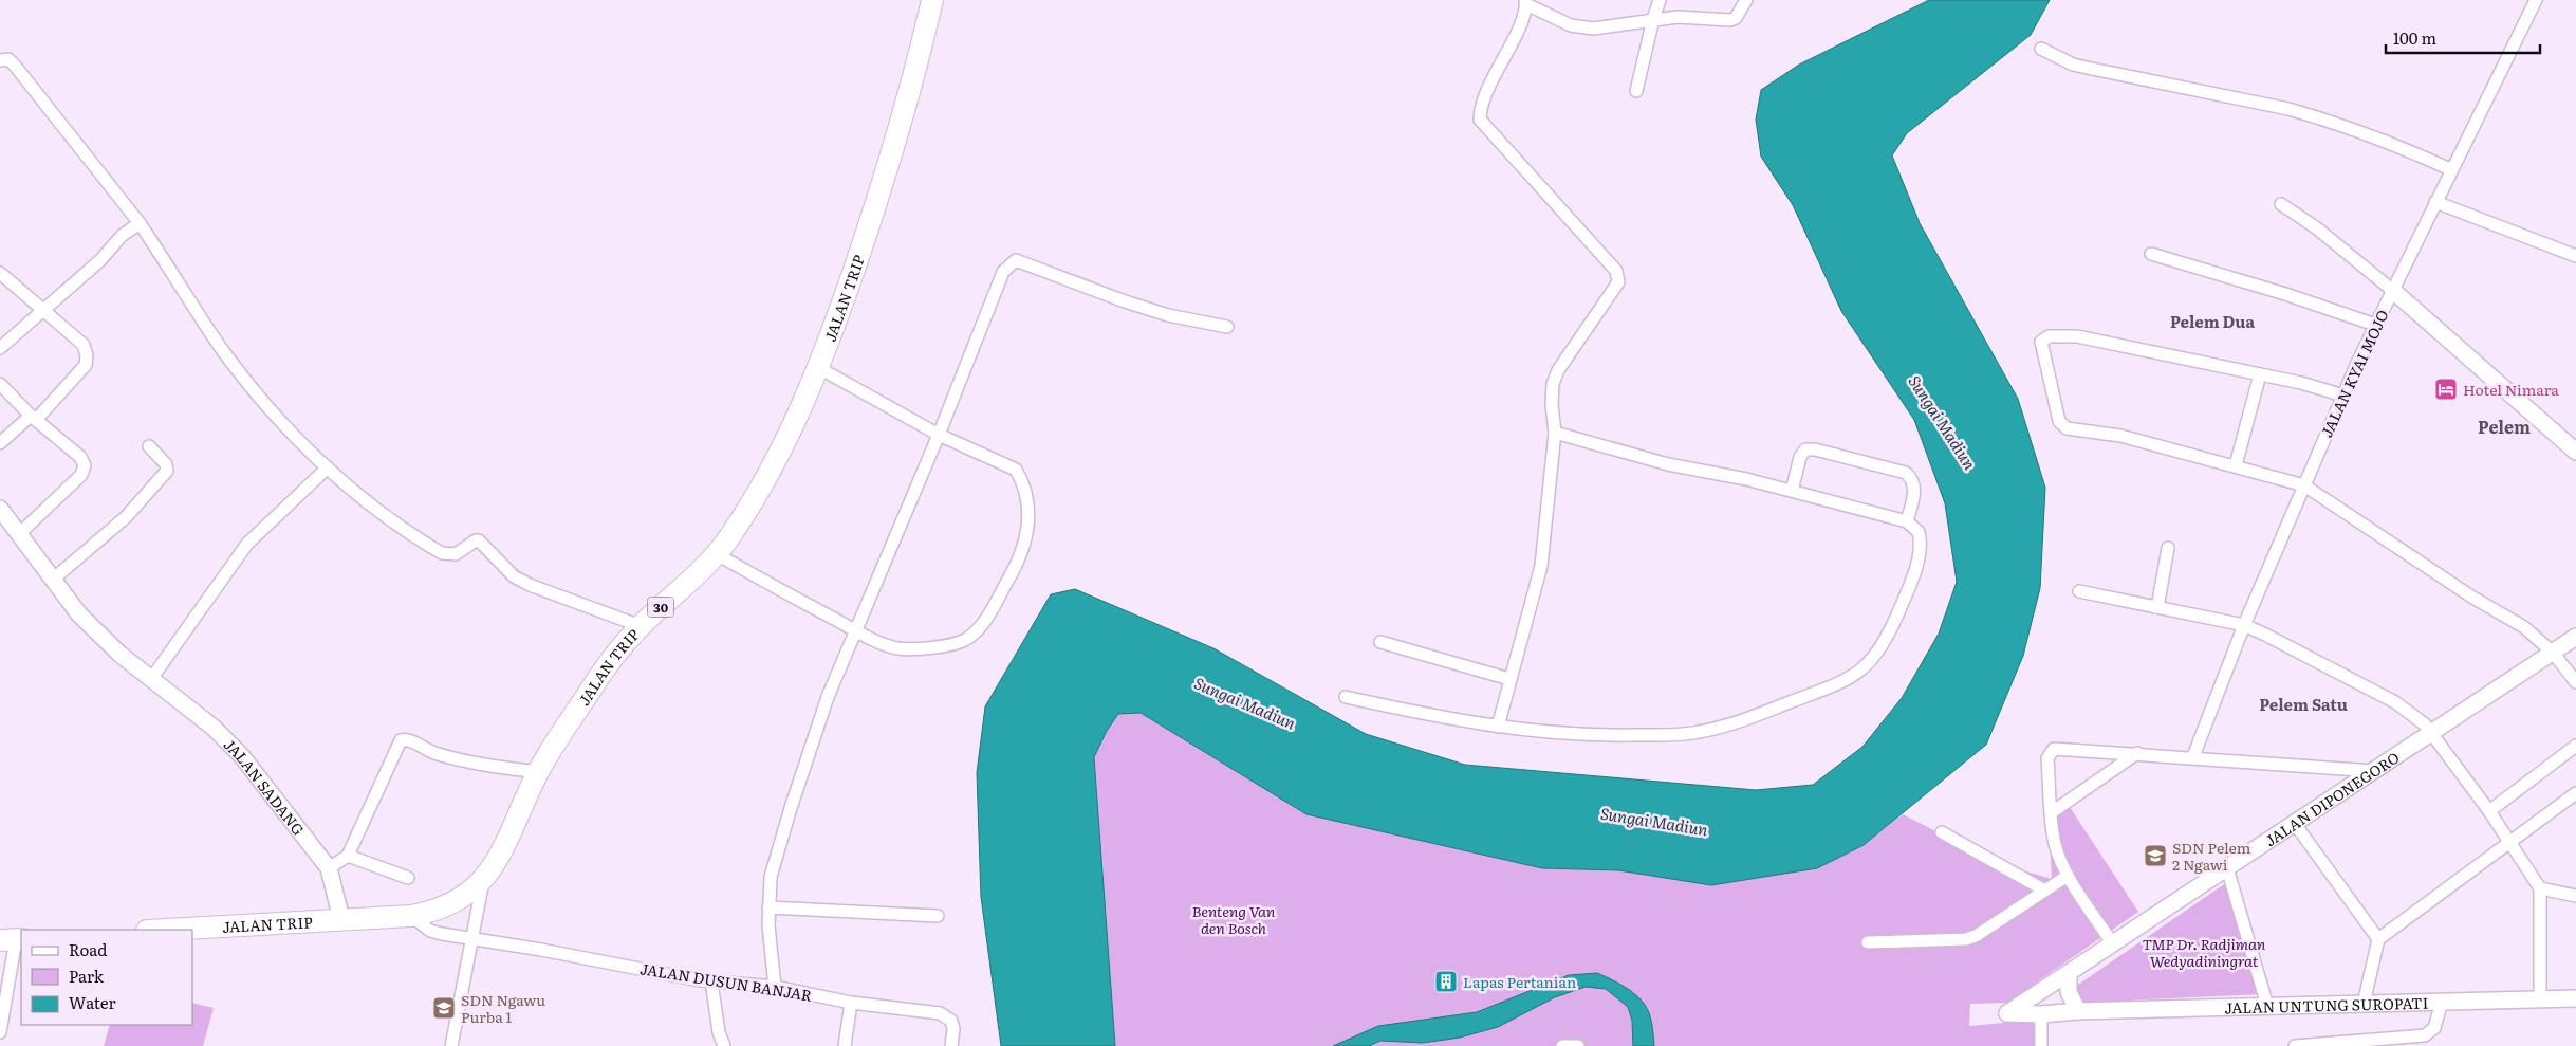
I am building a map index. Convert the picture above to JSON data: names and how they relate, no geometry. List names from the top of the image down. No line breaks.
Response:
{"streets":{"highway":["JALAN TRIP","30"],"street":["JALAN KYAI MOJO","JALAN SADANG","JALAN DIPONEGORO","JALAN DUSUN BANJAR","JALAN UNTUNG SUROPATI"]},"crossings":[["JALAN TRIP","JALAN SADANG"],["JALAN TRIP","JALAN DUSUN BANJAR"],["JALAN DIPONEGORO","JALAN UNTUNG SUROPATI"]],"districts":["Pelem Dua","Pelem","Pelem Satu"],"water":["Sungai Madiun"],"parks":["Benteng Van den Bosch","TMP Dr. Radjiman Wedyadiningrat"],"places":{"hotel":["Hotel Nimara"],"school or university":["SDN Pelem 2 Ngawi","SDN Ngawu Purba 1"],"building":["Lapas Pertanian"]},"legend":["Road","Park","Water"],"scale_bar":"100 m"}
